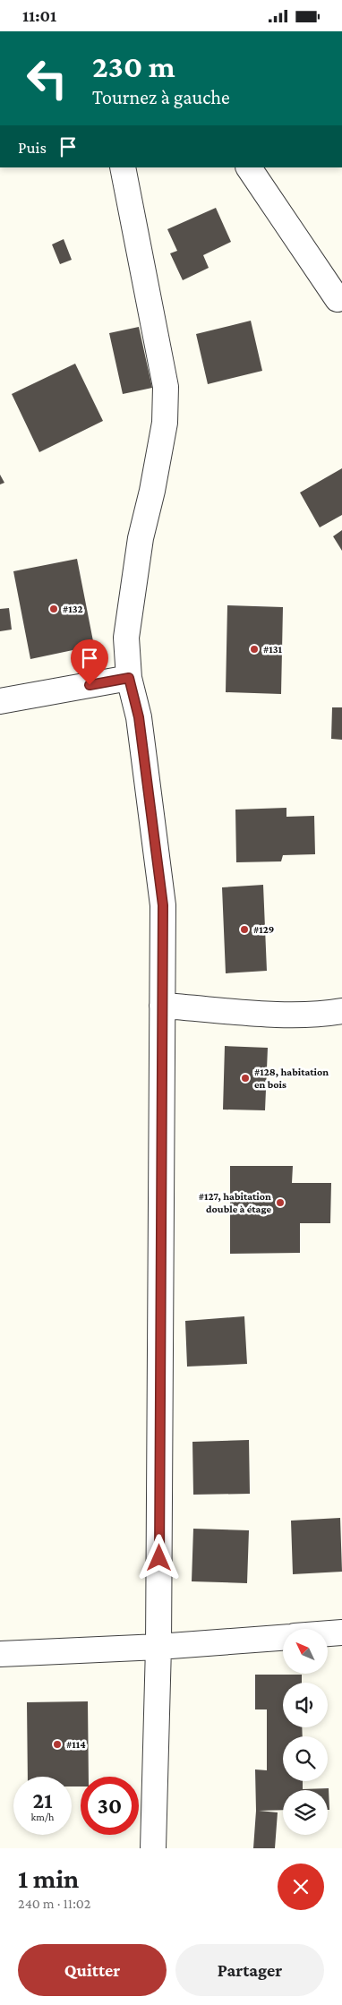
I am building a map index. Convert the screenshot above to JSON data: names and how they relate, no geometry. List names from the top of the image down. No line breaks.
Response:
{"places":["#132","#131","#129","#128, habitation en bois","#127, habitation double à étage","#114"],"north":"top left","page":{"status":"11:01","turn":["230 m","Tournez à gauche"],"then":"Puis","speed":"21 km/h","limit":"30","heading":["1 min","240 m · 11:02"],"buttons":["Quitter","Partager"]}}
